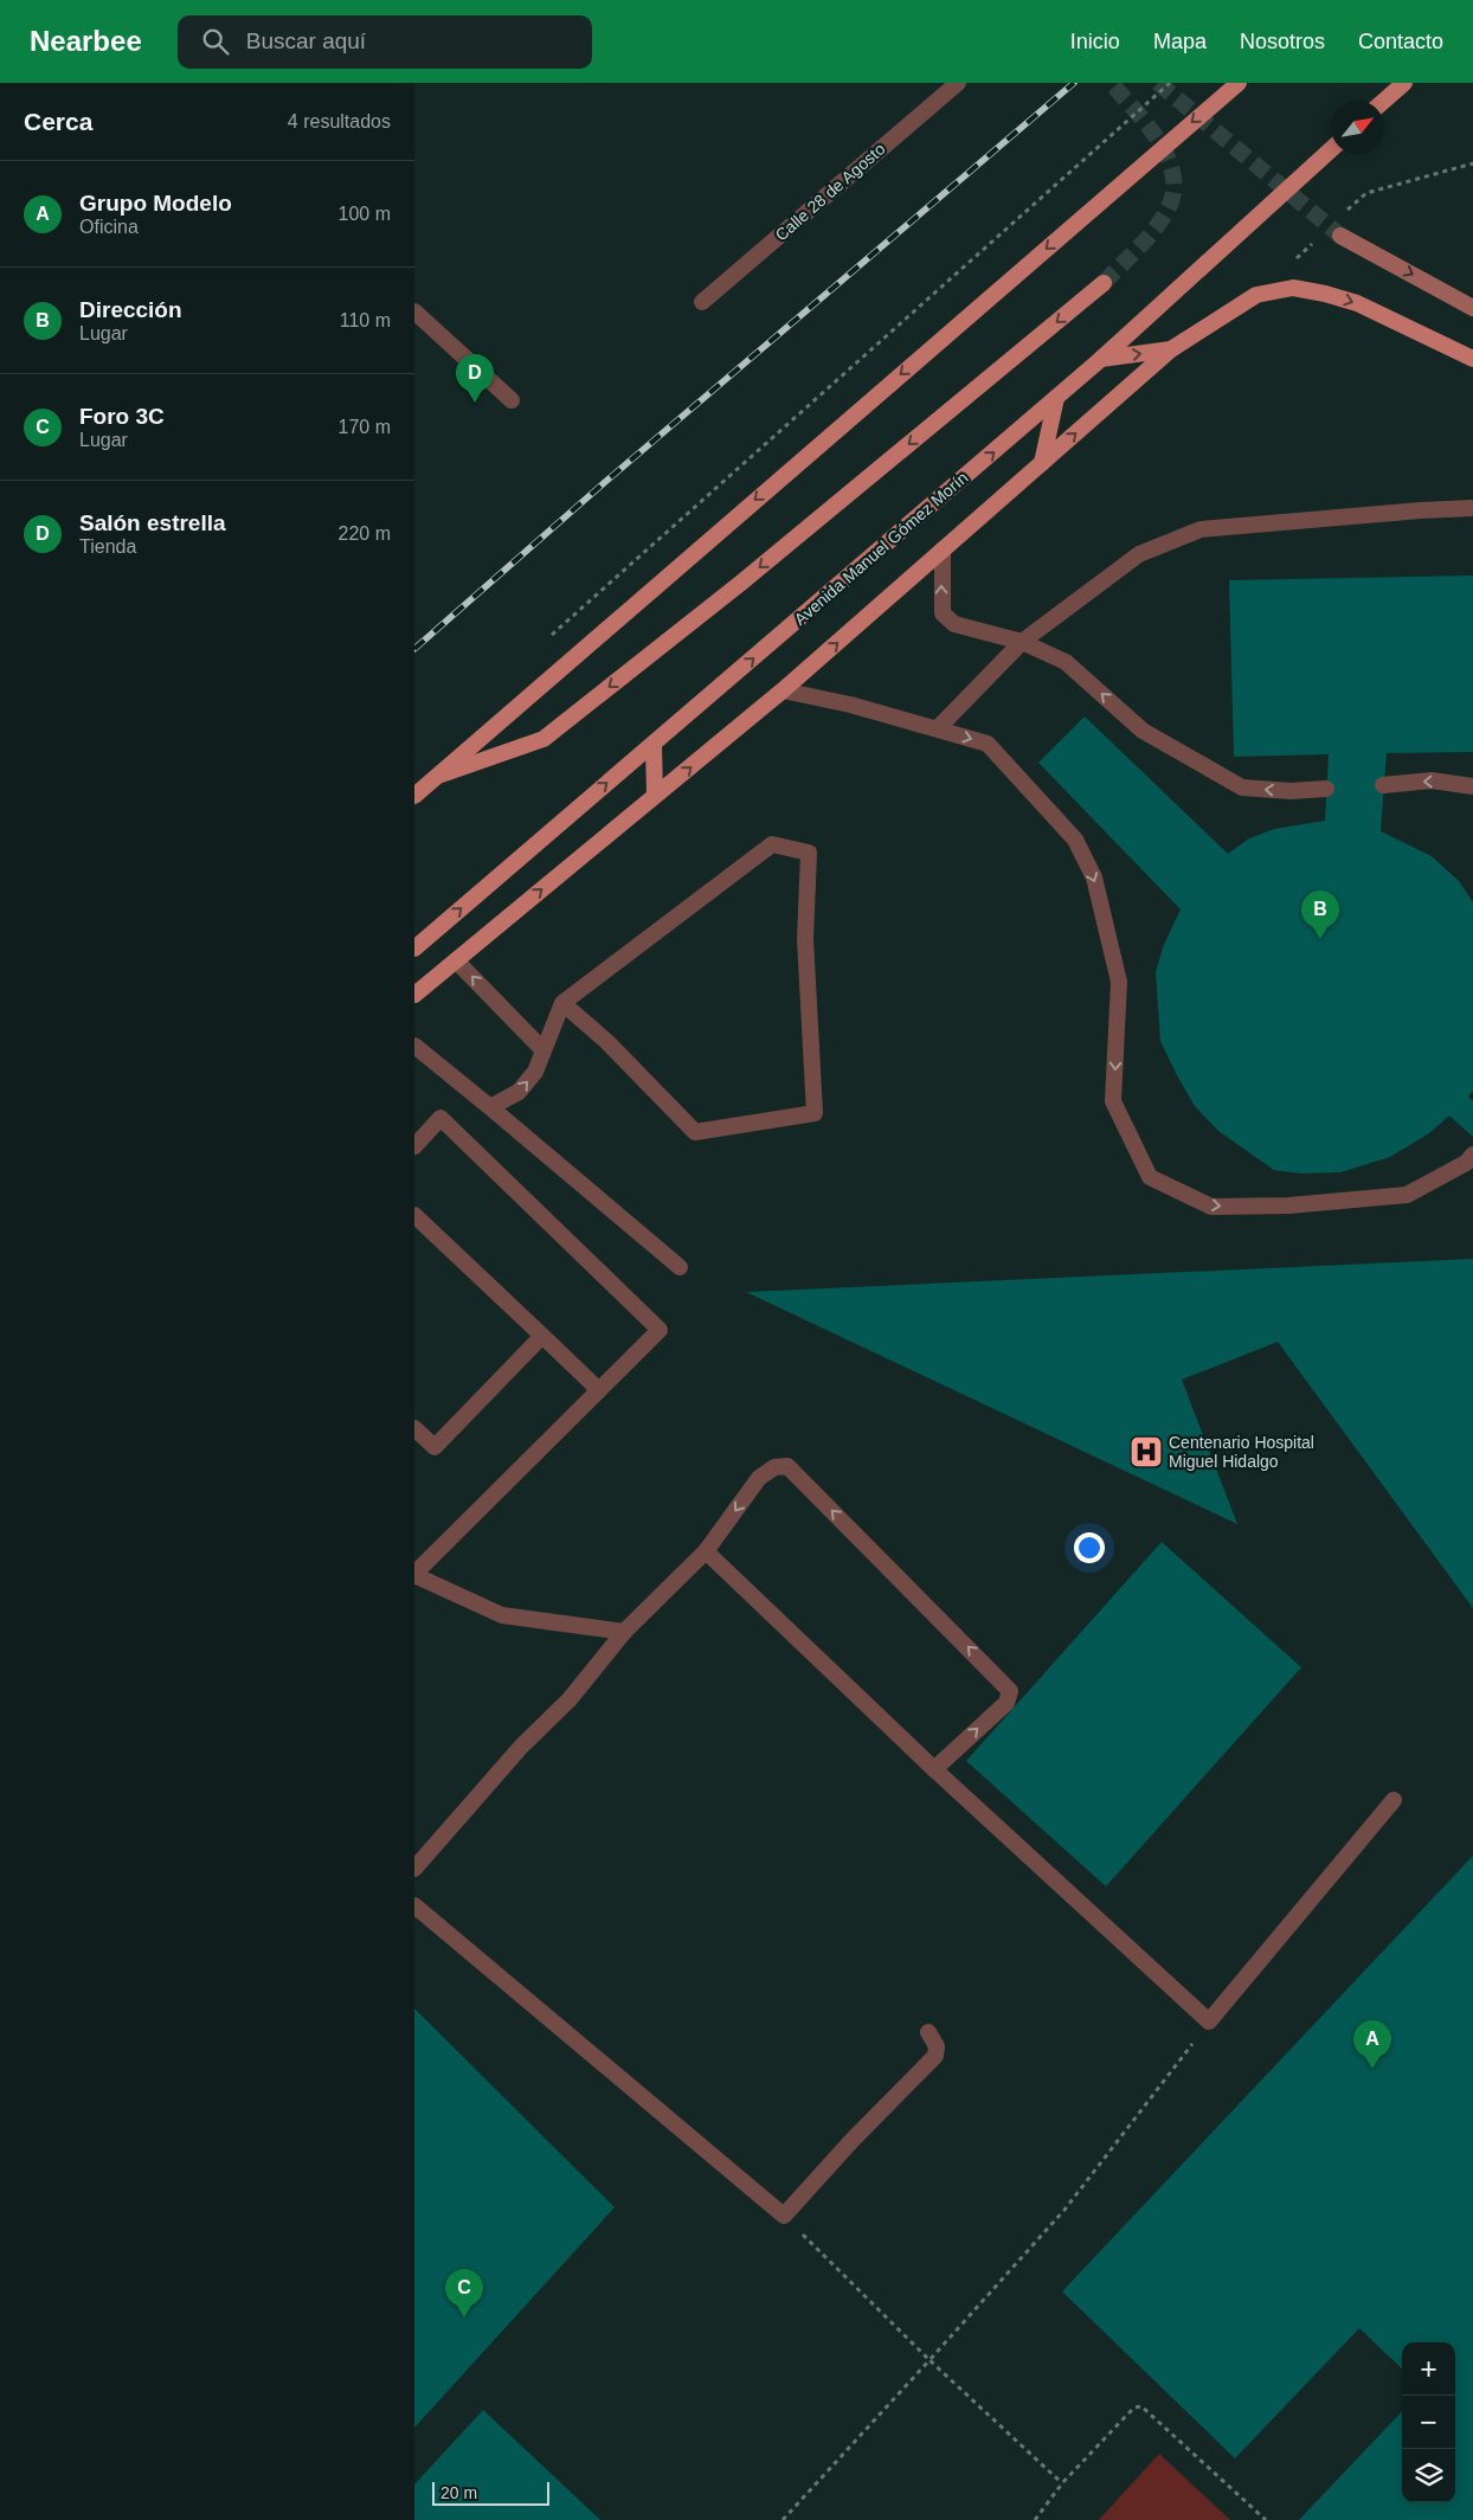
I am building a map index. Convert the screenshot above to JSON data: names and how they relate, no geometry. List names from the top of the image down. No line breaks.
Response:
{"streets":{"main road":["Avenida Manuel Gómez Morín"],"street":["Calle 28 de Agosto"]},"places":{"hospital":["Centenario Hospital Miguel Hidalgo"]},"scale_bar":"20 m","north":"top right","page":{"header":"Nearbee","search":"Buscar aquí","nav":["Inicio","Mapa","Nosotros","Contacto"],"heading":["Cerca","4 resultados"],"list":[{"mark":"A","name":"Grupo Modelo","note":"Oficina","value":"100 m"},{"mark":"B","name":"Dirección","note":"Lugar","value":"110 m"},{"mark":"C","name":"Foro 3C","note":"Lugar","value":"170 m"},{"mark":"D","name":"Salón estrella","note":"Tienda","value":"220 m"}],"pins":["D","B","A","C"],"map_buttons":["+","−"],"scale":"20 m"}}
